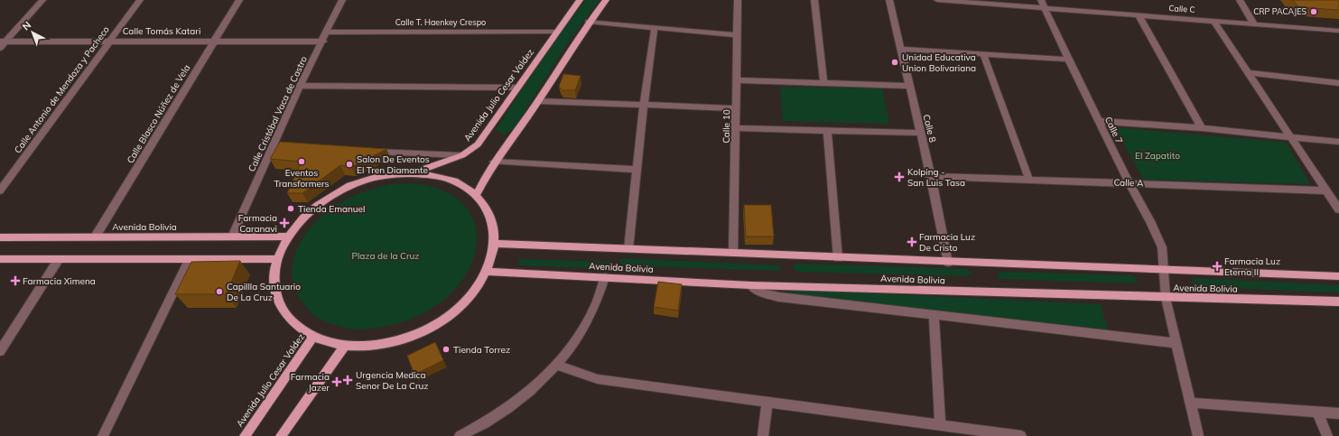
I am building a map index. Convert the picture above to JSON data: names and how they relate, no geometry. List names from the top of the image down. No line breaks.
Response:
{"streets":{"main road":["Avenida Julio Cesar Valdez","Avenida Bolivia"],"street":["Calle C","Calle T. Haenkey Crespo","Calle Tomás Katari","Calle Antonio de Mendoza y Pacheco","Calle Blasco Núñez de Vela","Calle Cristóbal Vaca de Castro","Calle 10","Calle 8","Calle 7","Calle A"]},"crossings":[["Calle C","Calle 7"],["Calle T. Haenkey Crespo","Avenida Julio Cesar Valdez"],["Calle T. Haenkey Crespo","Calle Cristóbal Vaca de Castro"],["Calle Tomás Katari","Calle Antonio de Mendoza y Pacheco"],["Calle Tomás Katari","Calle Blasco Núñez de Vela"],["Calle Tomás Katari","Calle Cristóbal Vaca de Castro"],["Calle Blasco Núñez de Vela","Avenida Bolivia"],["Calle Cristóbal Vaca de Castro","Avenida Bolivia"],["Calle 10","Avenida Bolivia"],["Calle 8","Calle A"],["Calle 8","Avenida Bolivia"],["Calle 7","Calle A"],["Calle 7","Avenida Bolivia"]],"parks":["El Zapatito","Plaza de la Cruz"],"places":{"other":["CRP PACAJES","Unidad Educativa Union Bolivariana","Eventos Transformers","Salon De Eventos El Tren Diamante","Tienda Emanuel","Capillla Santuario De La Cruz","Tienda Torrez"],"health":["Kolping - San Luis Tasa","Farmacia Caranavi","Farmacia Luz De Cristo","Farmacia Luz Eterna II","Farmacia Ximena","Urgencia Medica Senor De La Cruz","Farmacia Jazer"]},"north":"top left"}
